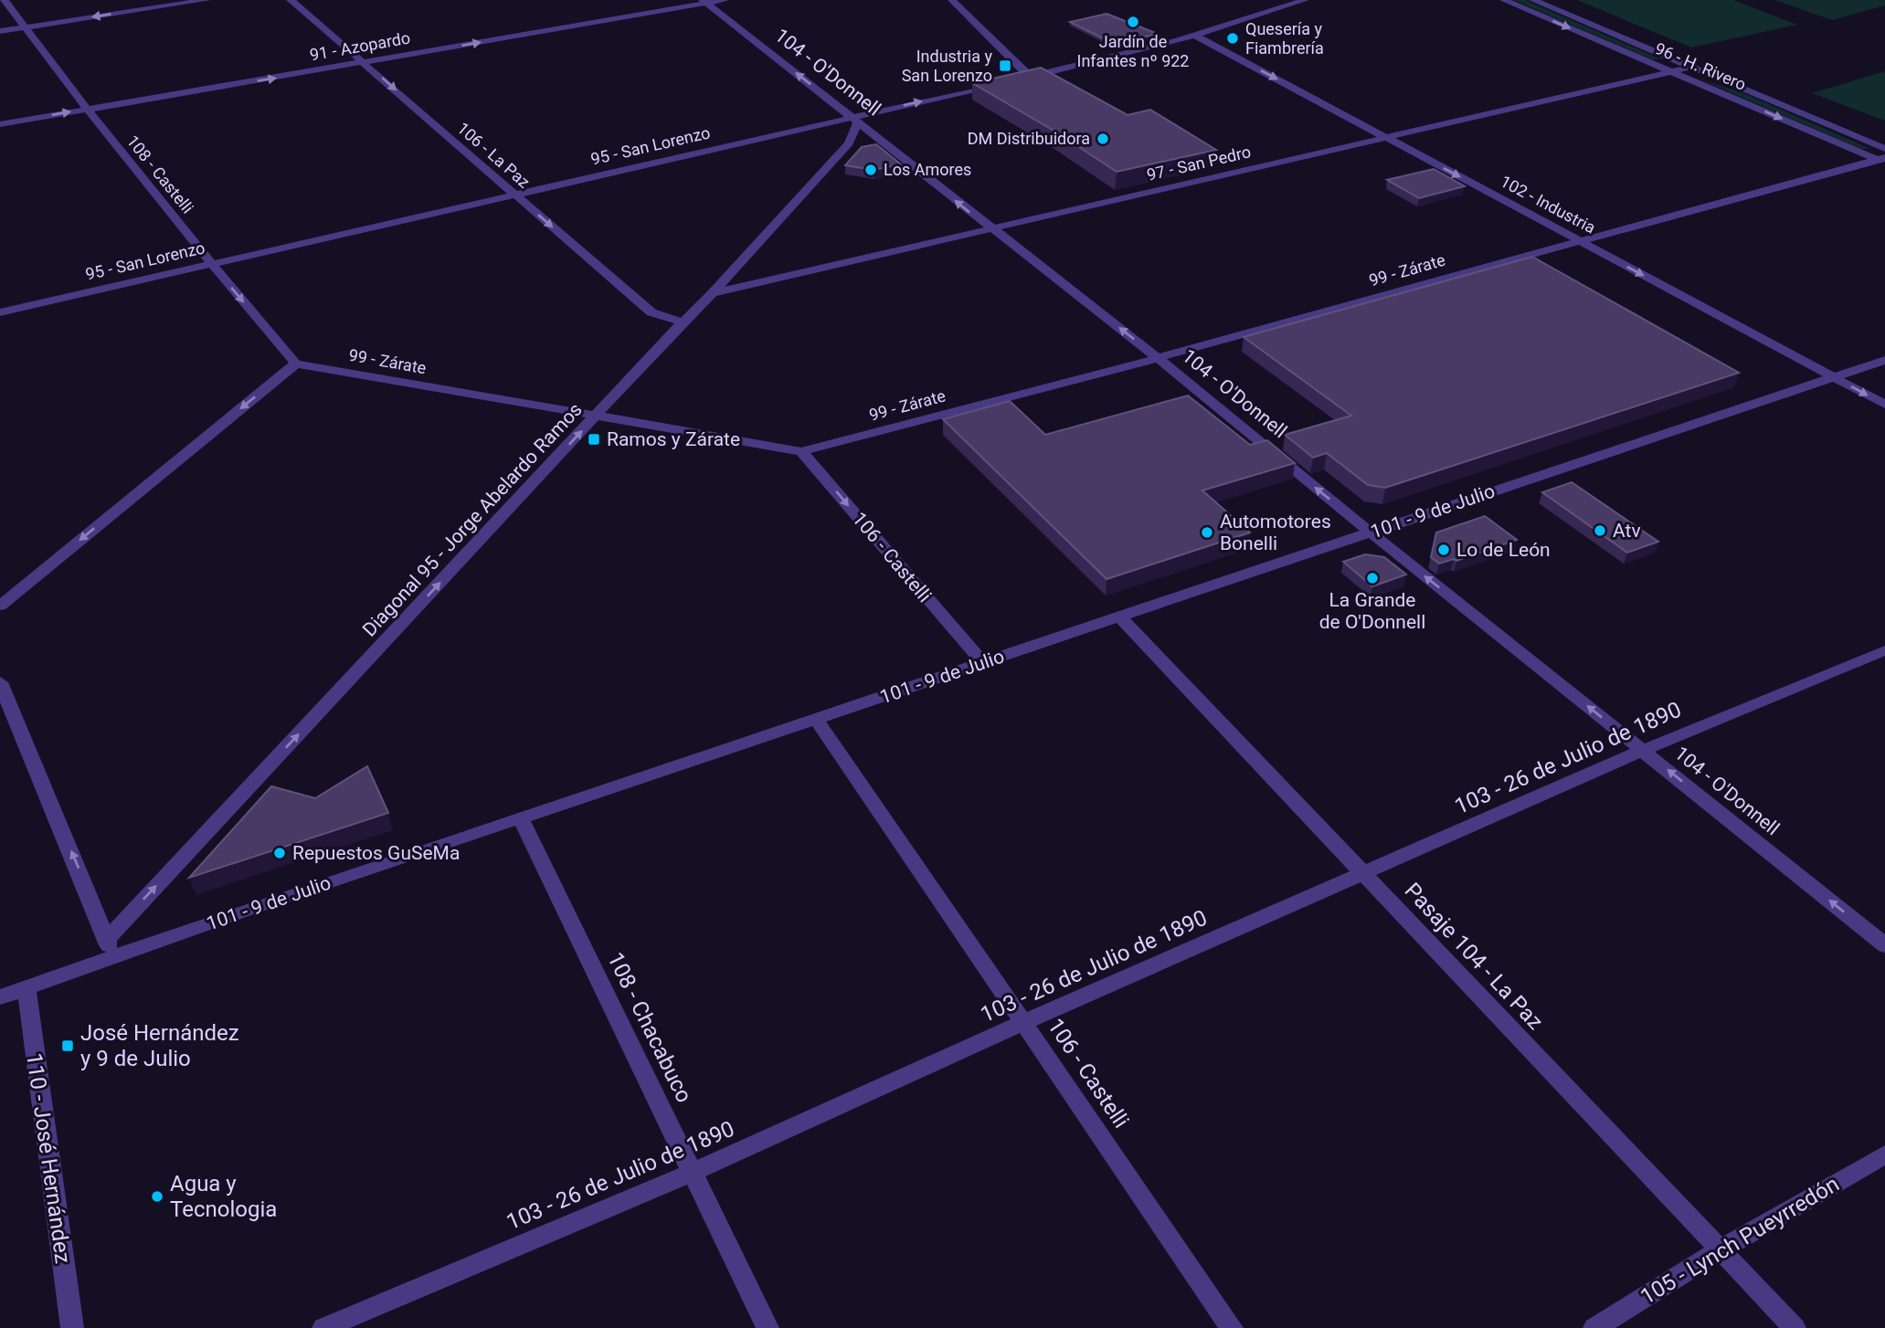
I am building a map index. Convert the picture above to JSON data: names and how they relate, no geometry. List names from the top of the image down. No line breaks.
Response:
{"streets":{"street":["91 - Azopardo","96 - H. Rivero","104 - O'Donnell","95 - San Lorenzo","106 - La Paz","97 - San Pedro","108 - Castelli","102 - Industria","99 - Zárate","101 - 9 de Julio","Diagonal 95 - Jorge Abelardo Ramos","106 - Castelli","103 - 26 de Julio de 1890","Pasaje 104 - La Paz","108 - Chacabuco","110 - José Hernández","105 - Lynch Pueyrredón"]},"crossings":[["91 - Azopardo","104 - O'Donnell"],["91 - Azopardo","106 - La Paz"],["91 - Azopardo","108 - Castelli"],["96 - H. Rivero","97 - San Pedro"],["96 - H. Rivero","99 - Zárate"],["104 - O'Donnell","95 - San Lorenzo"],["104 - O'Donnell","97 - San Pedro"],["104 - O'Donnell","99 - Zárate"],["104 - O'Donnell","101 - 9 de Julio"],["104 - O'Donnell","Diagonal 95 - Jorge Abelardo Ramos"],["104 - O'Donnell","103 - 26 de Julio de 1890"],["95 - San Lorenzo","106 - La Paz"],["95 - San Lorenzo","108 - Castelli"],["95 - San Lorenzo","Diagonal 95 - Jorge Abelardo Ramos"],["106 - La Paz","Diagonal 95 - Jorge Abelardo Ramos"],["97 - San Pedro","102 - Industria"],["97 - San Pedro","Diagonal 95 - Jorge Abelardo Ramos"],["108 - Castelli","99 - Zárate"],["102 - Industria","99 - Zárate"],["102 - Industria","101 - 9 de Julio"],["99 - Zárate","Diagonal 95 - Jorge Abelardo Ramos"],["99 - Zárate","106 - Castelli"],["101 - 9 de Julio","106 - Castelli"],["101 - 9 de Julio","Pasaje 104 - La Paz"],["101 - 9 de Julio","108 - Chacabuco"],["101 - 9 de Julio","110 - José Hernández"],["106 - Castelli","103 - 26 de Julio de 1890"],["103 - 26 de Julio de 1890","Pasaje 104 - La Paz"],["103 - 26 de Julio de 1890","108 - Chacabuco"],["Pasaje 104 - La Paz","105 - Lynch Pueyrredón"]],"one_way":["91 - Azopardo","104 - O'Donnell","106 - La Paz","102 - Industria","Diagonal 95 - Jorge Abelardo Ramos"],"places":{"other":["Jardín de Infantes nº 922","Quesería y Fiambrería","DM Distribuidora","Los Amores","Atv","Automotores Bonelli","Lo de León","La Grande de O'Donnell","Repuestos GuSeMa","Agua y Tecnologia"],"transit":["Industria y San Lorenzo","Ramos y Zárate","José Hernández y 9 de Julio"]}}
